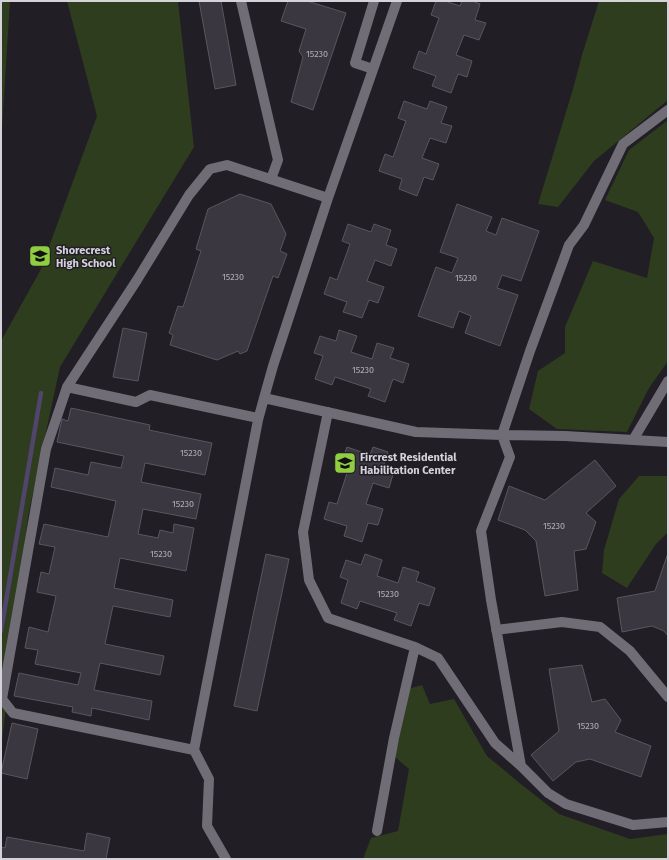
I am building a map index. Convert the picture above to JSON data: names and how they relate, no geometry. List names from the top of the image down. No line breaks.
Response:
{"places":{"school or university":["Shorecrest High School","Fircrest Residential Habilitation Center"]},"house_numbers":["15230","15230","15230","15230","15230","15230","15230","15230","15230","15230"]}
